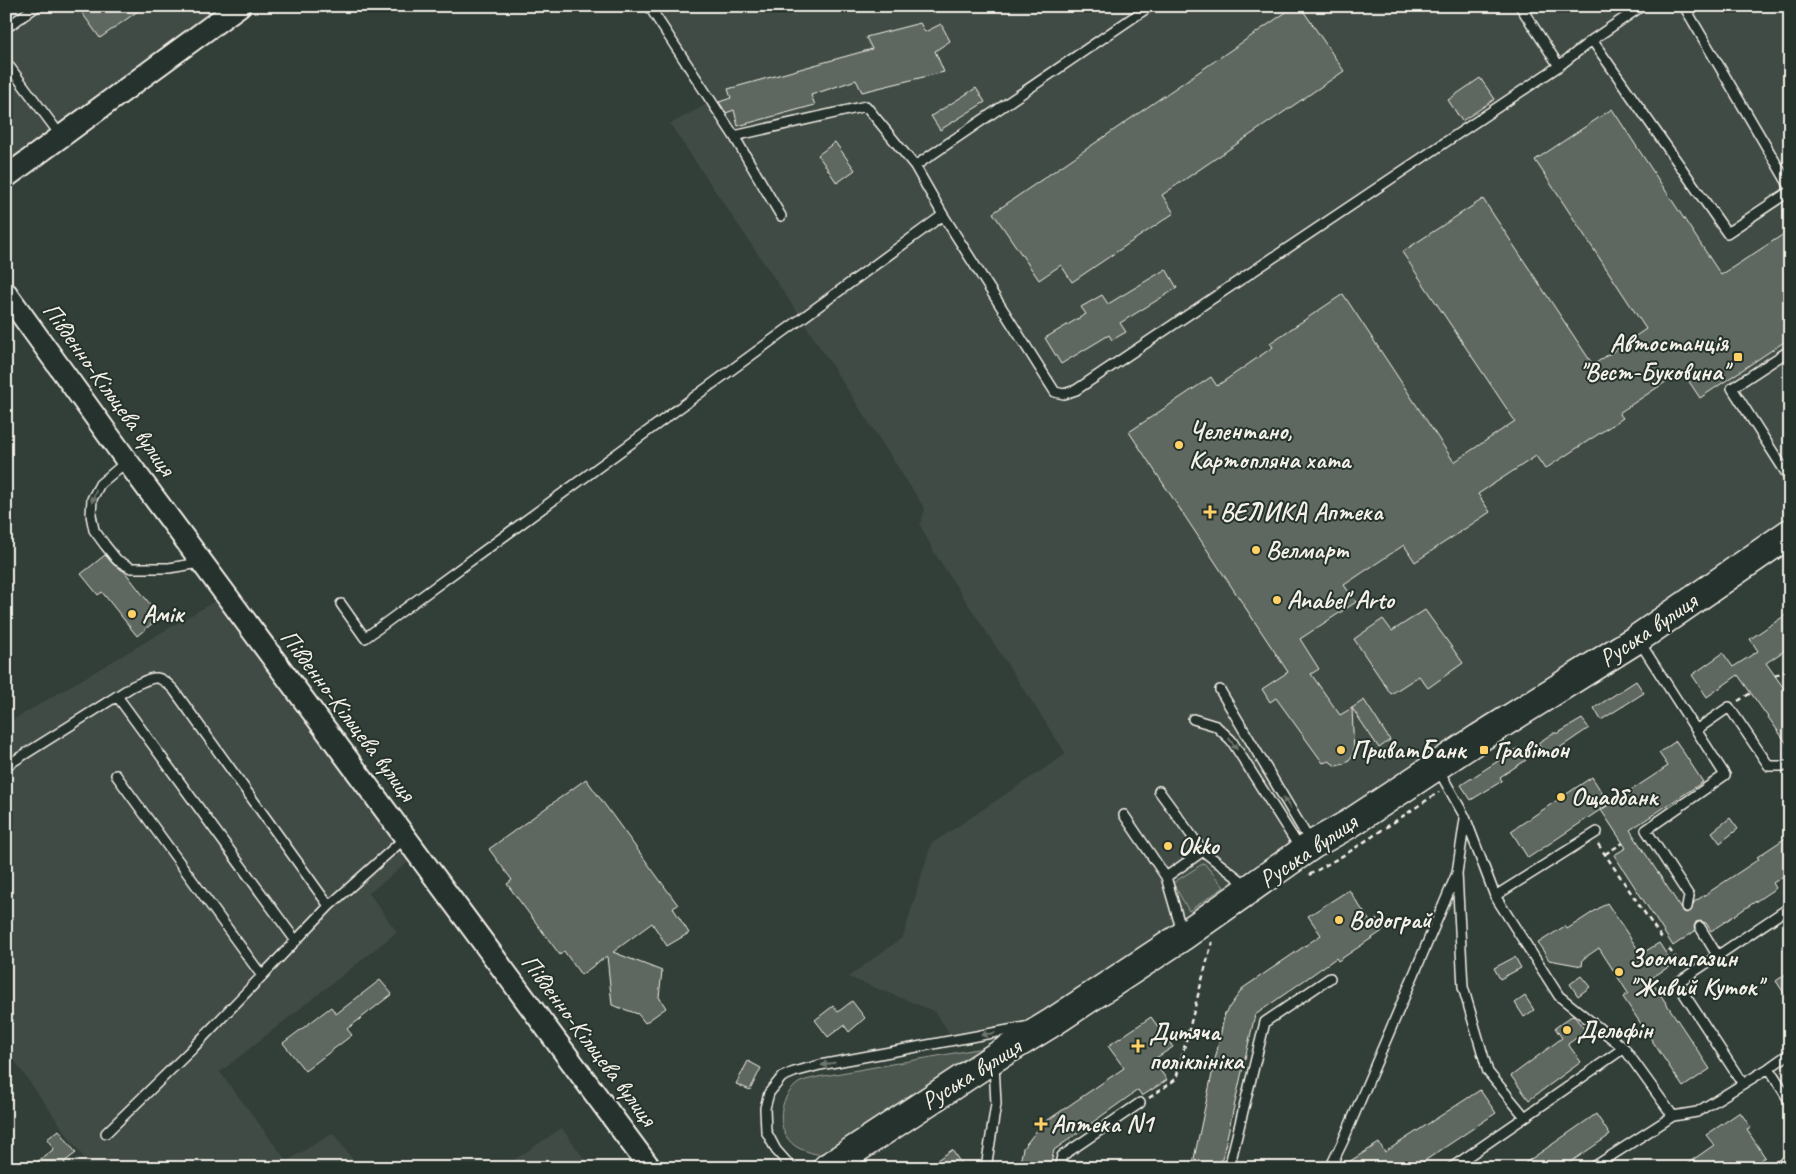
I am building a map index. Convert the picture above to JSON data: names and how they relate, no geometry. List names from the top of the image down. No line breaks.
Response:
{"streets":{"main road":["Руська вулиця"],"street":["Південно-Кільцева вулиця"]},"places":{"transit":["Автостанція \"Вест-Буковина\"","Гравітон"],"other":["Челентано, Картопляна хата","Велмарт","Anabel' Arto","Амік","ПриватБанк","Ощадбанк","Okko","Водограй","Зоомагазин \"Живий Куток\"","Дельфін"],"health":["ВЕЛИКА Аптека","Дитяча поліклініка","Аптека N1"]}}
